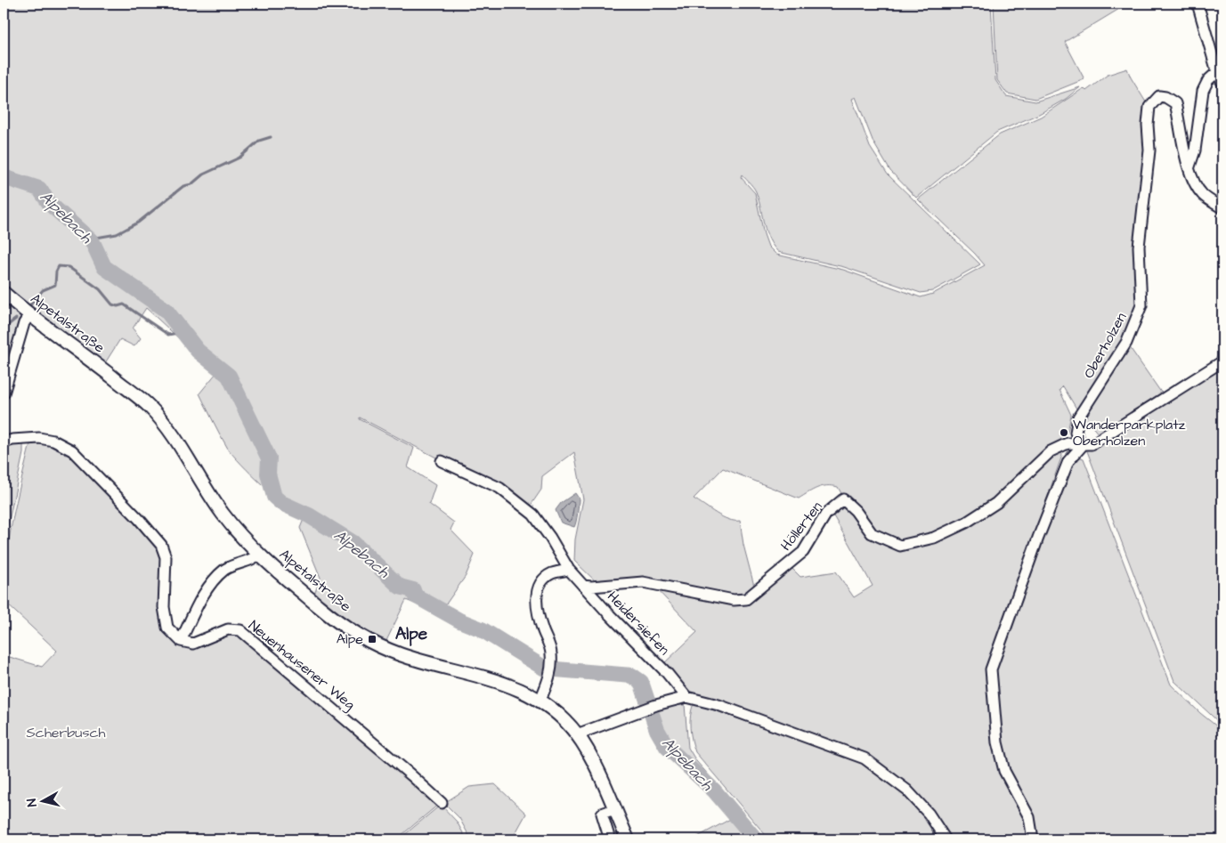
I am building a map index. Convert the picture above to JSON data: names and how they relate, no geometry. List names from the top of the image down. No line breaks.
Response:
{"streets":{"main road":["Alpetalstraße"],"street":["Oberholzen","Höllerten","Heidersiefen","Neuenhausener Weg"]},"crossings":[["Oberholzen","Höllerten"],["Höllerten","Heidersiefen"]],"districts":["Alpe"],"water":["Alpebach"],"parks":["Scherbusch"],"places":{"other":["Wanderparkplatz Oberholzen"],"transit":["Alpe"]},"north":"left"}
